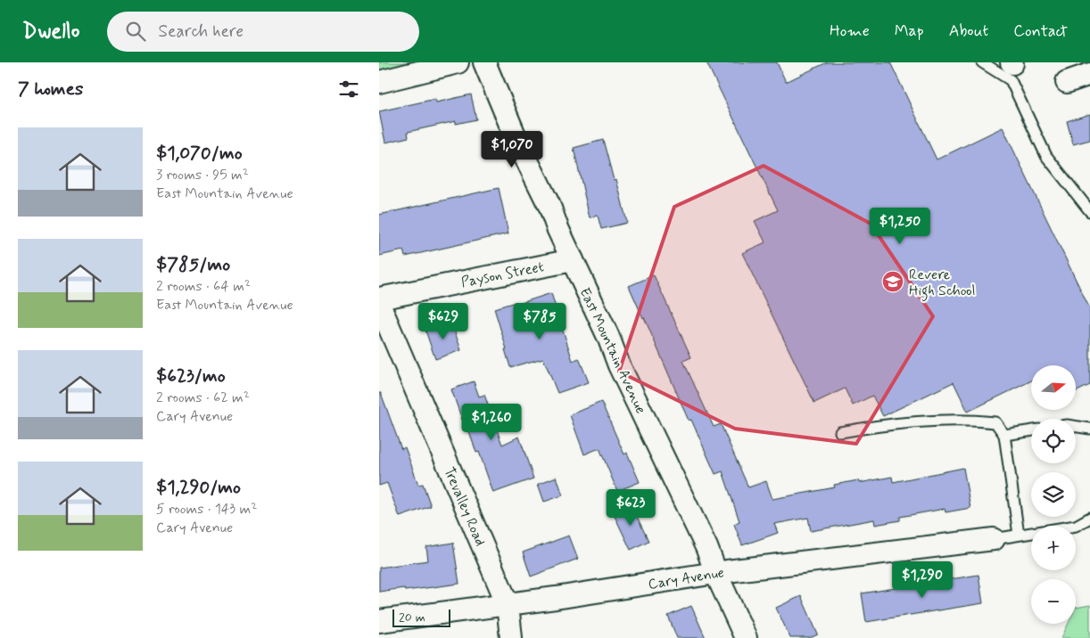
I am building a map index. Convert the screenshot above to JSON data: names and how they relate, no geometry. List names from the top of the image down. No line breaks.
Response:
{"streets":{"street":["Payson Street","East Mountain Avenue","Trevalley Road","Cary Avenue"]},"crossings":[["Payson Street","East Mountain Avenue"],["East Mountain Avenue","Cary Avenue"],["Trevalley Road","Cary Avenue"]],"places":{"school or university":["Revere High School"]},"scale_bar":"20 m","north":"right","page":{"header":"Dwello","search":"Search here","nav":["Home","Map","About","Contact"],"heading":"7 homes","list":[{"name":"$1,070/mo","note":"3 rooms · 95 m² · East Mountain Avenue"},{"name":"$785/mo","note":"2 rooms · 64 m² · East Mountain Avenue"},{"name":"$623/mo","note":"2 rooms · 62 m² · Cary Avenue"},{"name":"$1,290/mo","note":"5 rooms · 143 m² · Cary Avenue"}],"price":["$1,070","$1,250","$629","$785","$1,260","$623","$1,290"],"map_buttons":["+","−"],"scale":"20 m"}}
